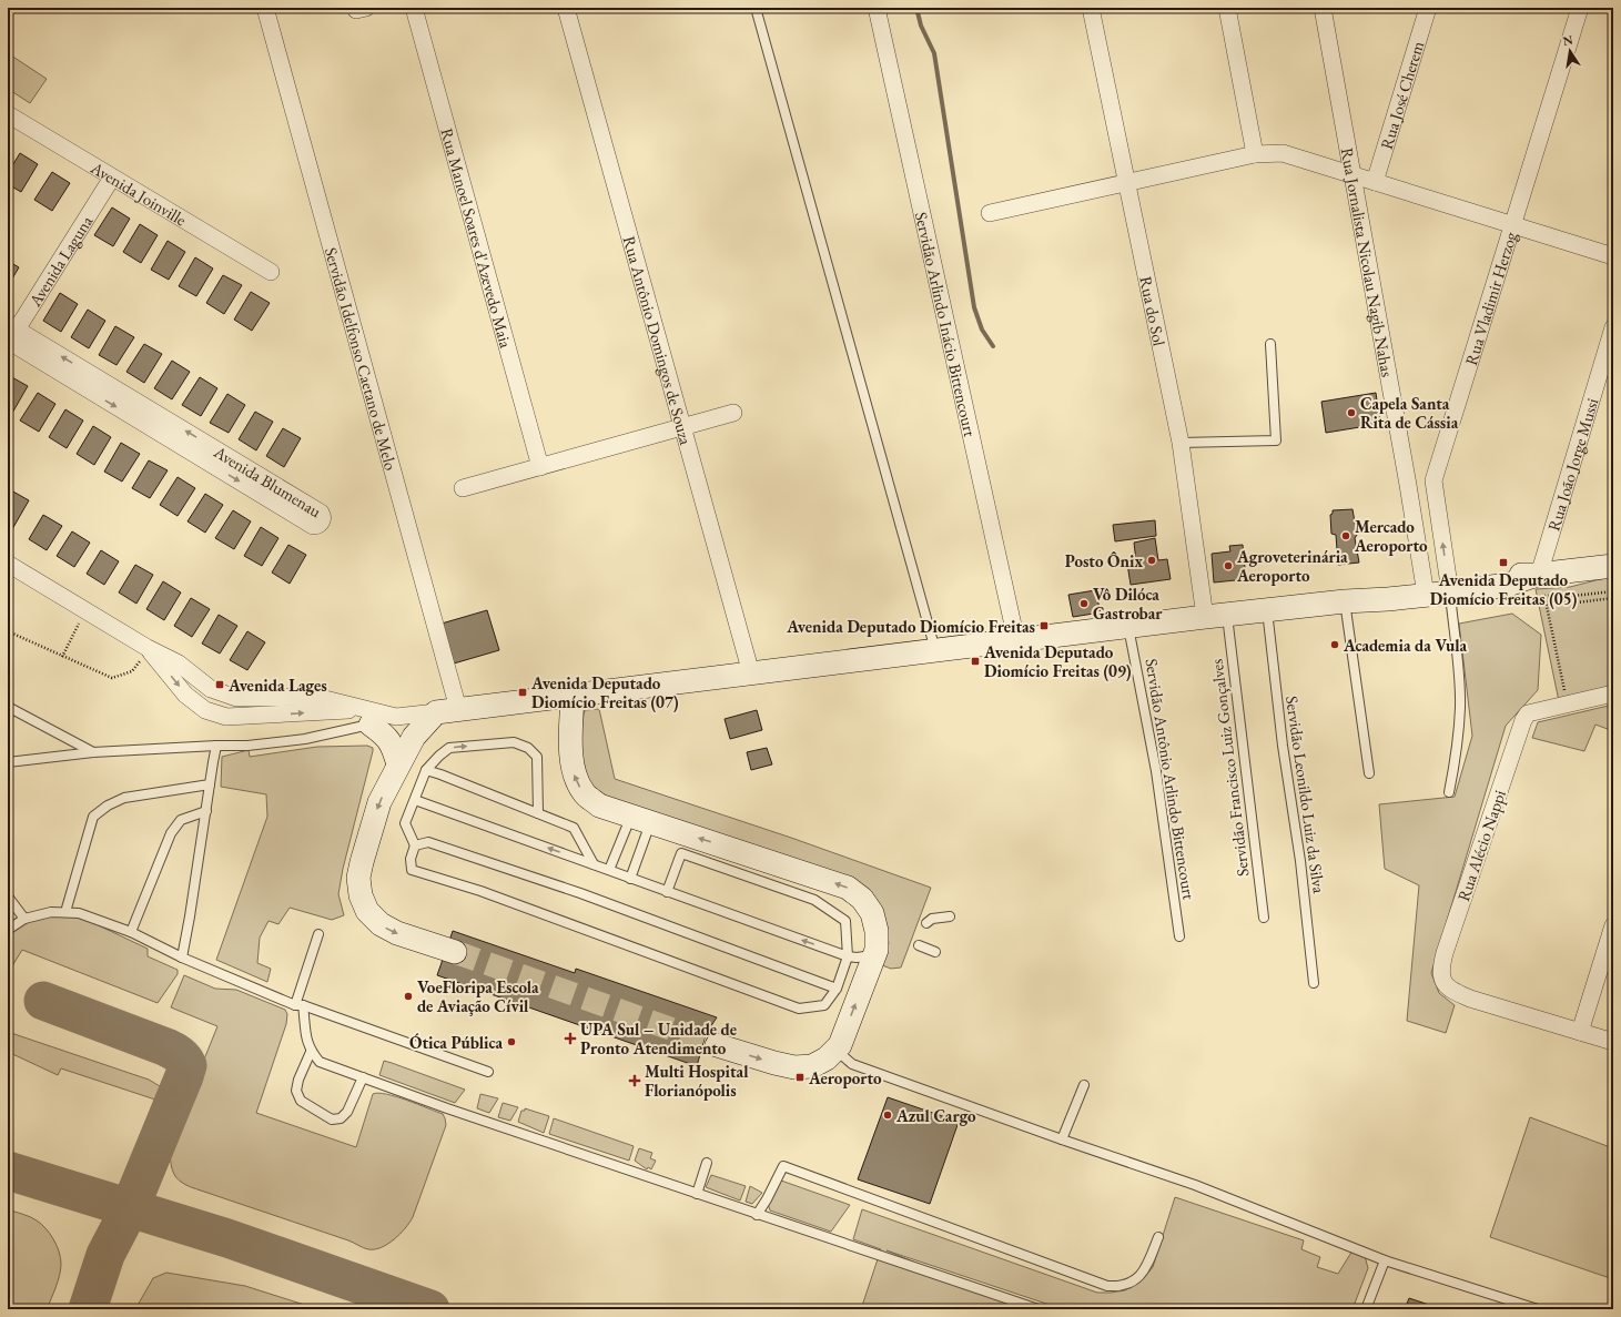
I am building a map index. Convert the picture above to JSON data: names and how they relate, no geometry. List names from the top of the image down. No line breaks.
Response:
{"streets":{"street":["Rua José Cherem","Avenida Joinville","Rua Manoel Soares d'Azevedo Maia","Avenida Laguna","Rua Jornalista Nicolau Nagib Nahas","Rua Vladimir Herzog","Rua do Sol","Servidão Arlindo Inácio Bittencourt","Rua Antônio Domingos de Souza","Servidão Idelfonso Caetano de Melo","Rua João Jorge Mussi","Avenida Blumenau","Rua Alécio Nappi"],"lane":["Servidão Francisco Luiz Gonçalves","Servidão Antônio Arlindo Bittencourt","Servidão Leonildo Luiz da Silva"]},"crossings":[["Avenida Joinville","Avenida Laguna"],["Avenida Laguna","Avenida Blumenau"],["Rua do Sol","Servidão Francisco Luiz Gonçalves"]],"places":{"other":["Capela Santa Rita de Cássia","Mercado Aeroporto","Posto Ônix","Agroveterinária Aeroporto","Vô Dilóca Gastrobar","Academia da Vula","VoeFloripa Escola de Aviação Cívil","Ótica Pública","Azul Cargo"],"transit":["Avenida Deputado Diomício Freitas (05)","Avenida Deputado Diomício Freitas","Avenida Deputado Diomício Freitas (09)","Avenida Lages","Avenida Deputado Diomício Freitas (07)","Aeroporto"],"health":["UPA Sul – Unidade de Pronto Atendimento","Multi Hospital Florianópolis"]},"north":"top"}
